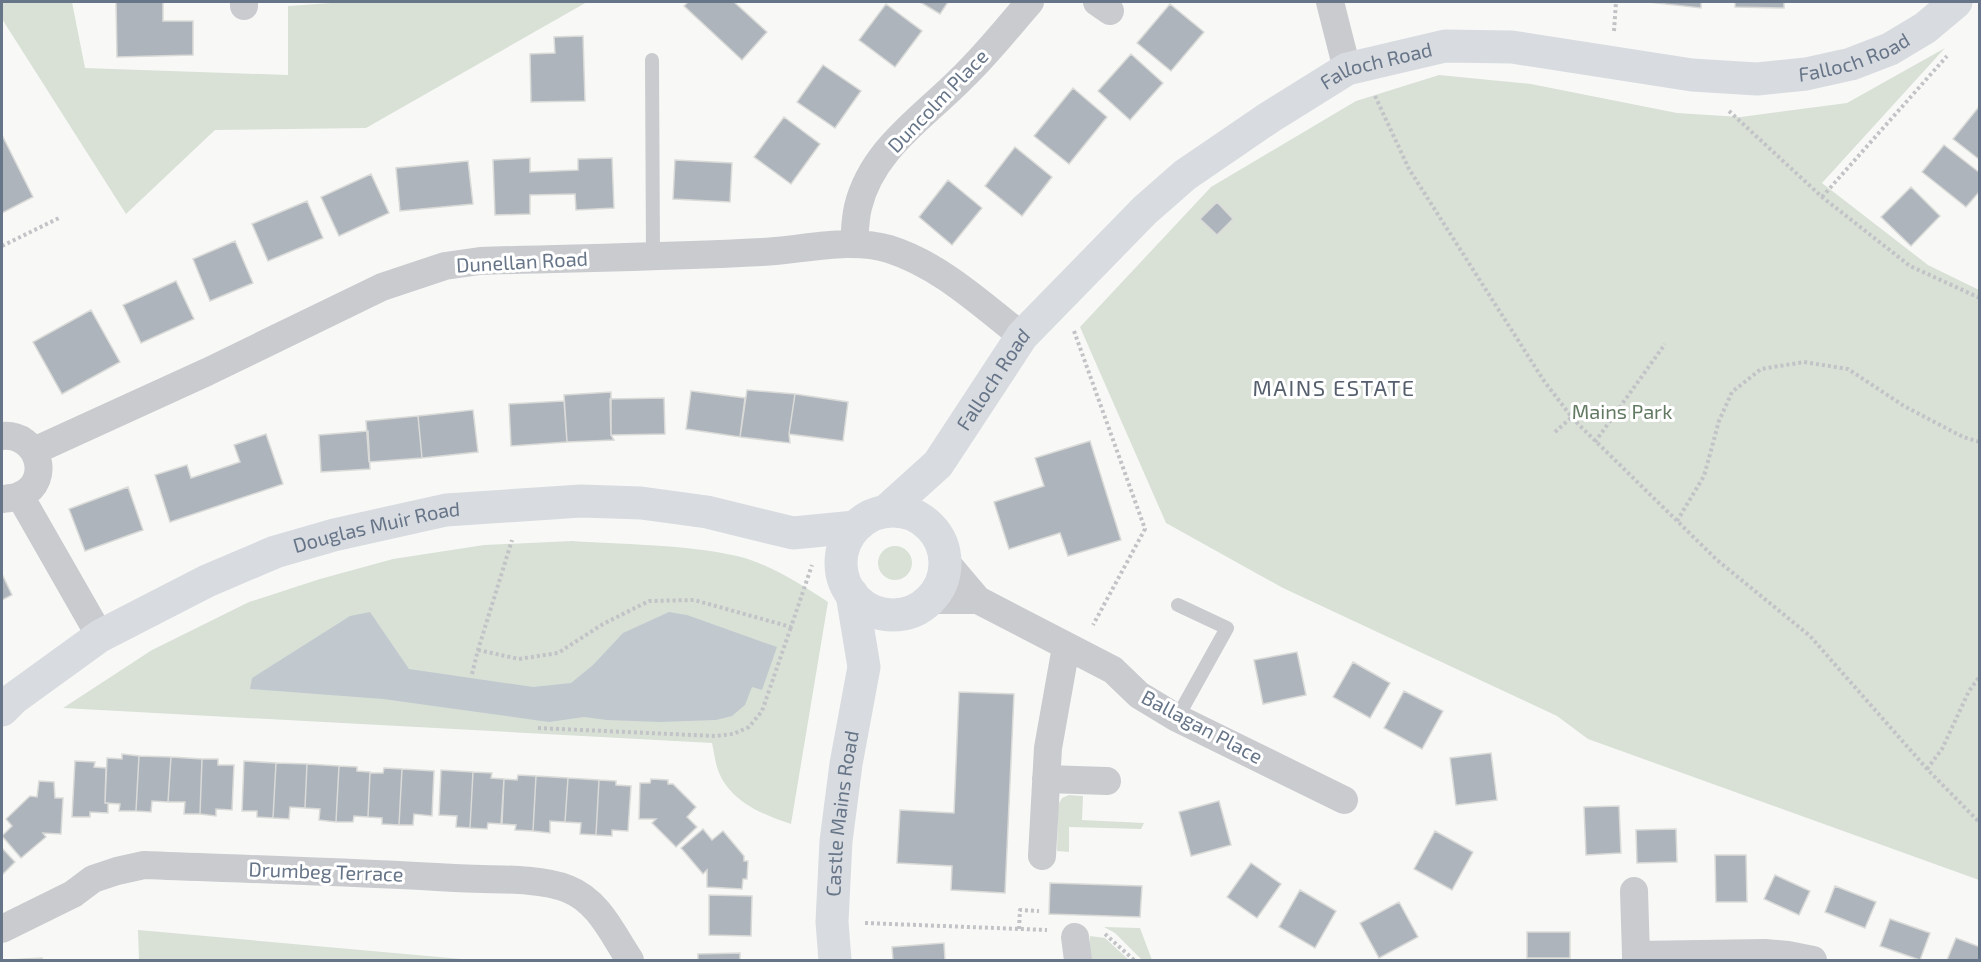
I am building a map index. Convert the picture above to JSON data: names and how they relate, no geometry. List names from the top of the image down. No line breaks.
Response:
{"streets":{"street":["Falloch Road","Duncolm Place","Dunellan Road","Douglas Muir Road","Ballagan Place","Castle Mains Road","Drumbeg Terrace"]},"crossings":[["Falloch Road","Dunellan Road"],["Falloch Road","Douglas Muir Road"],["Falloch Road","Ballagan Place"],["Falloch Road","Castle Mains Road"],["Duncolm Place","Dunellan Road"],["Douglas Muir Road","Ballagan Place"],["Douglas Muir Road","Castle Mains Road"],["Ballagan Place","Castle Mains Road"]],"districts":["MAINS ESTATE"],"parks":["Mains Park"]}
